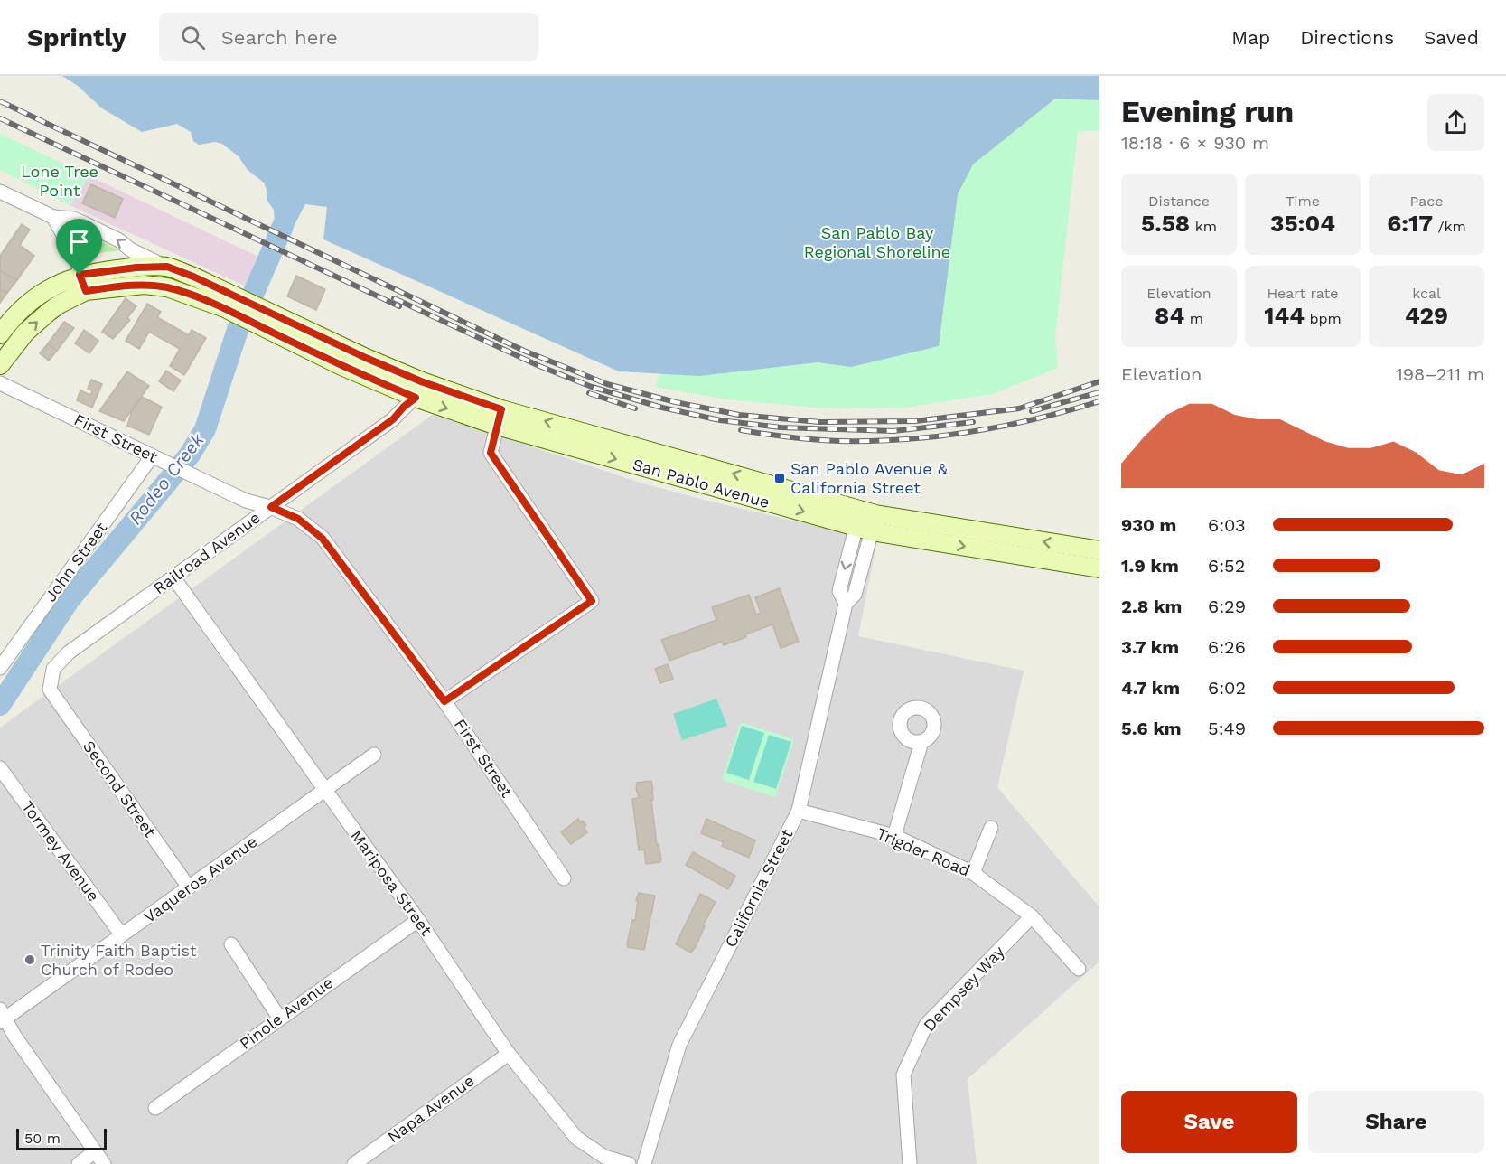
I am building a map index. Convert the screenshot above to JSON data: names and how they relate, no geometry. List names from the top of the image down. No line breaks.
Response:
{"streets":{"main road":["San Pablo Avenue"],"street":["First Street","Railroad Avenue","John Street","Second Street","Tormey Avenue","Trigder Road","Vaqueros Avenue","Mariposa Street","California Street","Dempsey Way","Pinole Avenue","Napa Avenue"]},"crossings":[["First Street","Railroad Avenue"],["First Street","John Street"],["San Pablo Avenue","Railroad Avenue"],["San Pablo Avenue","California Street"],["Railroad Avenue","Second Street"],["Railroad Avenue","Mariposa Street"],["Second Street","Vaqueros Avenue"],["Tormey Avenue","Vaqueros Avenue"],["Trigder Road","California Street"],["Trigder Road","Dempsey Way"],["Vaqueros Avenue","Mariposa Street"],["Mariposa Street","Pinole Avenue"],["Mariposa Street","Napa Avenue"]],"water":["Rodeo Creek"],"parks":["Lone Tree Point","San Pablo Bay Regional Shoreline"],"places":{"transit":["San Pablo Avenue & California Street"],"other":["Trinity Faith Baptist Church of Rodeo"]},"scale_bar":"50 m","page":{"header":"Sprintly","search":"Search here","nav":["Map","Directions","Saved"],"heading":["Evening run","18:18 · 6 × 930 m"],"stats":[["Distance","5.58 km"],["Time","35:04"],["Pace","6:17 /km"],["Elevation","84 m"],["Heart rate","144 bpm"],["kcal","429"]],"chart":["Elevation","198–211 m"],"list":[{"name":"930 m","note":"6:03"},{"name":"1.9 km","note":"6:52"},{"name":"2.8 km","note":"6:29"},{"name":"3.7 km","note":"6:26"},{"name":"4.7 km","note":"6:02"},{"name":"5.6 km","note":"5:49"}],"buttons":["Save","Share"],"scale":"50 m"}}
